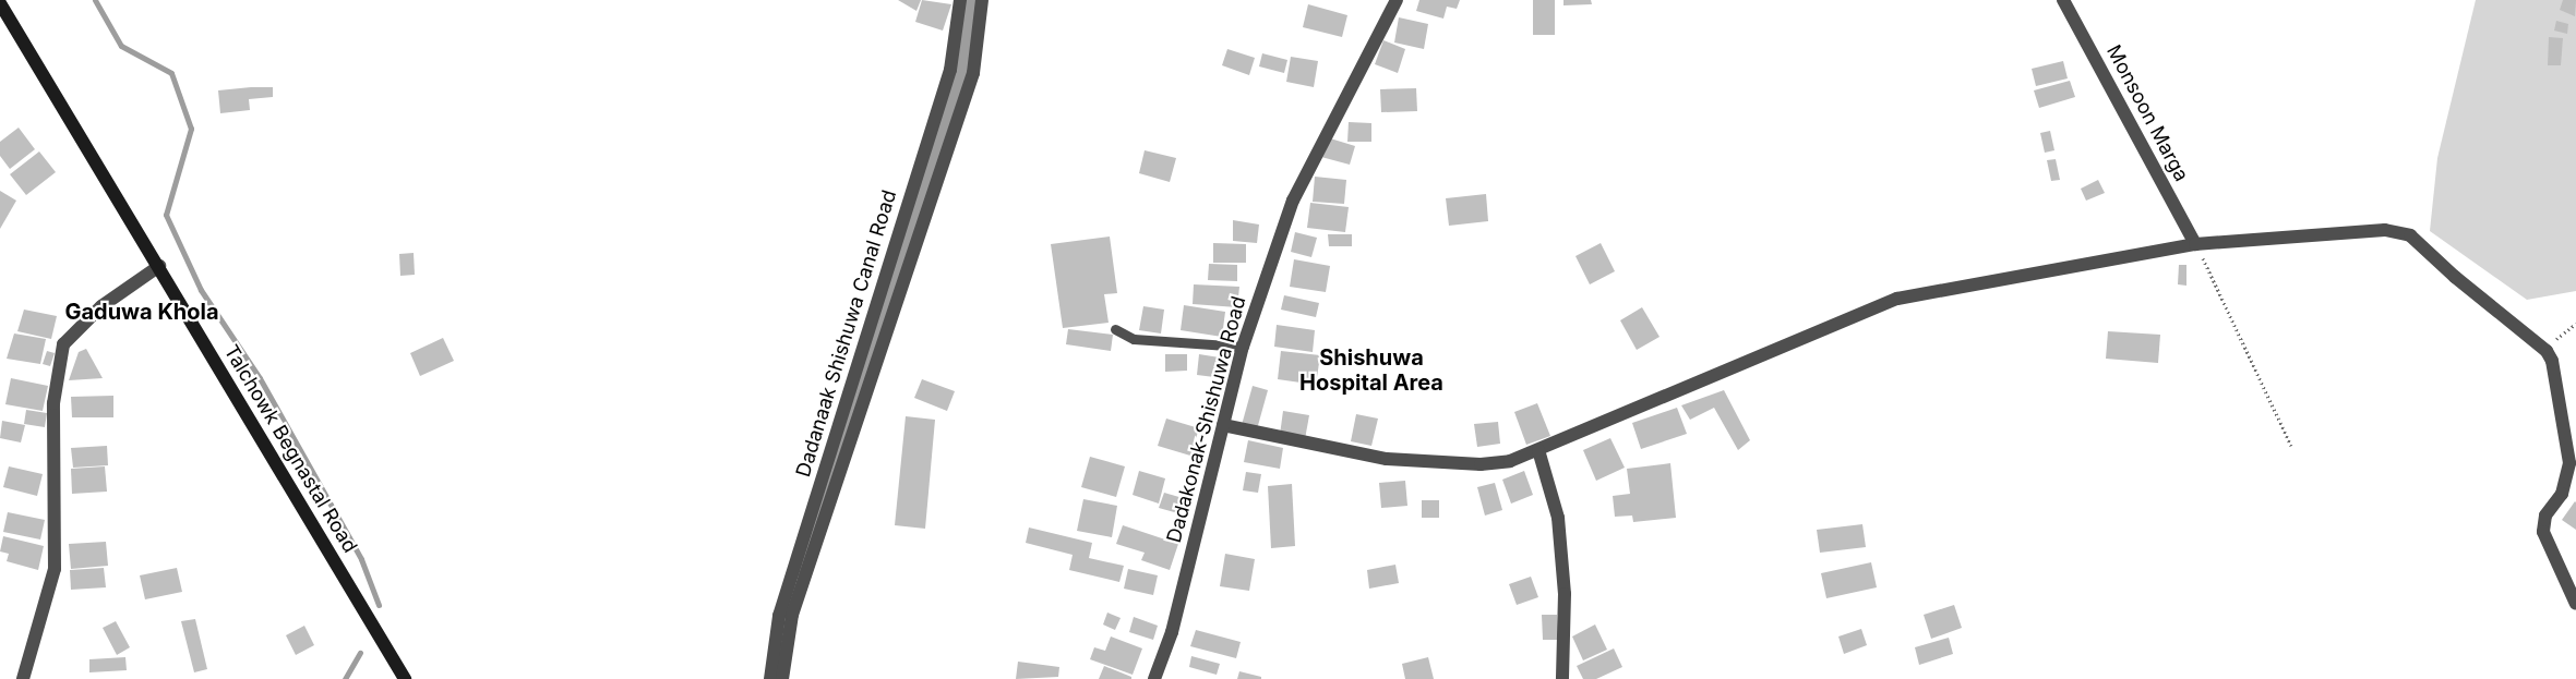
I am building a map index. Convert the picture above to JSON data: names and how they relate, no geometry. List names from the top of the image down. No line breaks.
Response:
{"streets":{"main road":["Talchowk Begnastal Road"],"street":["Monsoon Marga","Dadanaak Shishuwa Canal Road","Dadakonak-Shishuwa Road"]},"districts":["Gaduwa Khola","Shishuwa Hospital Area"]}
